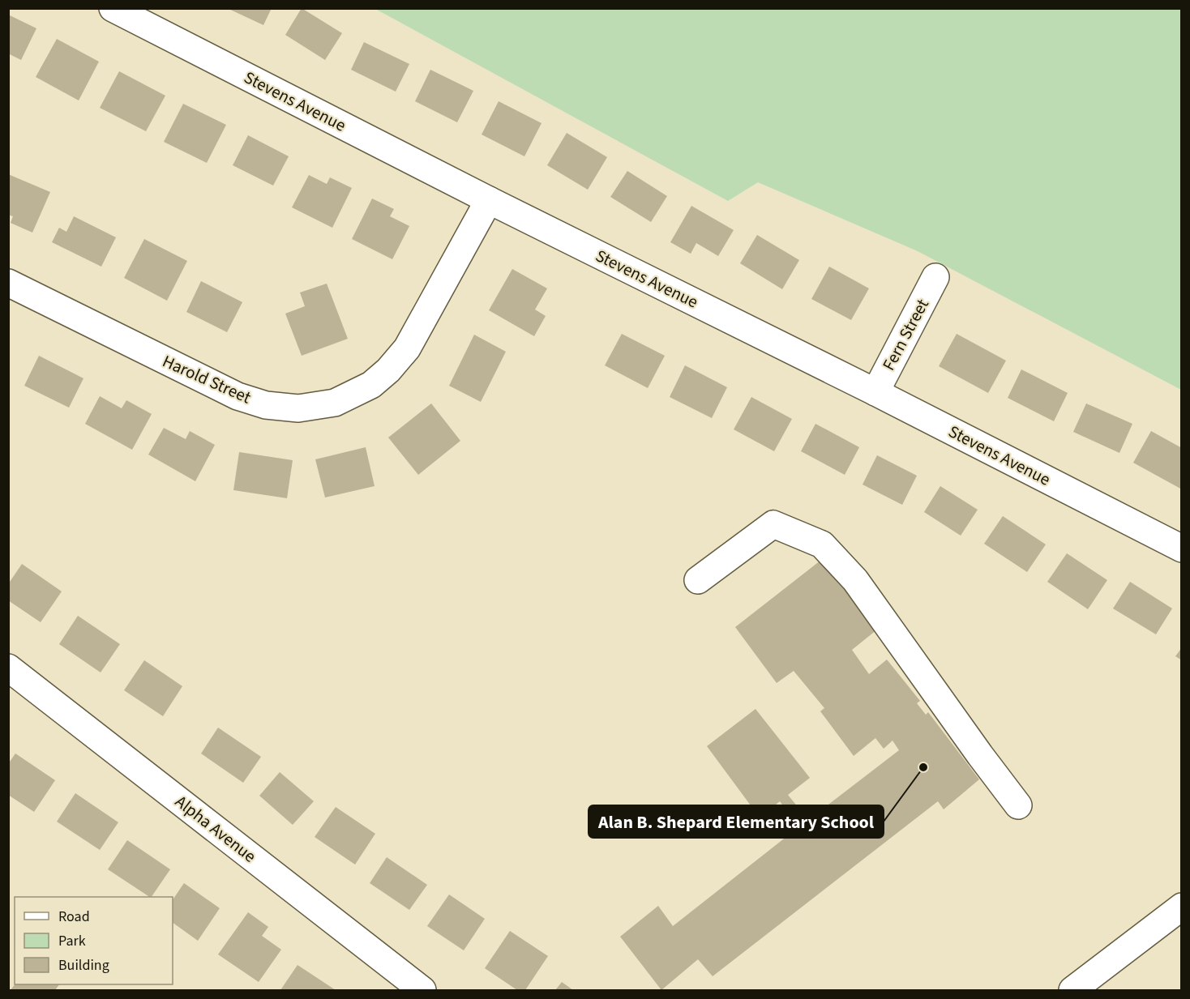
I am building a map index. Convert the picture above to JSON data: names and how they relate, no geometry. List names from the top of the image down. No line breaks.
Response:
{"streets":{"street":["Stevens Avenue","Fern Street","Harold Street","Alpha Avenue"]},"crossings":[["Stevens Avenue","Fern Street"],["Stevens Avenue","Harold Street"]],"places":["Alan B. Shepard Elementary School"],"legend":["Road","Park","Building"]}
